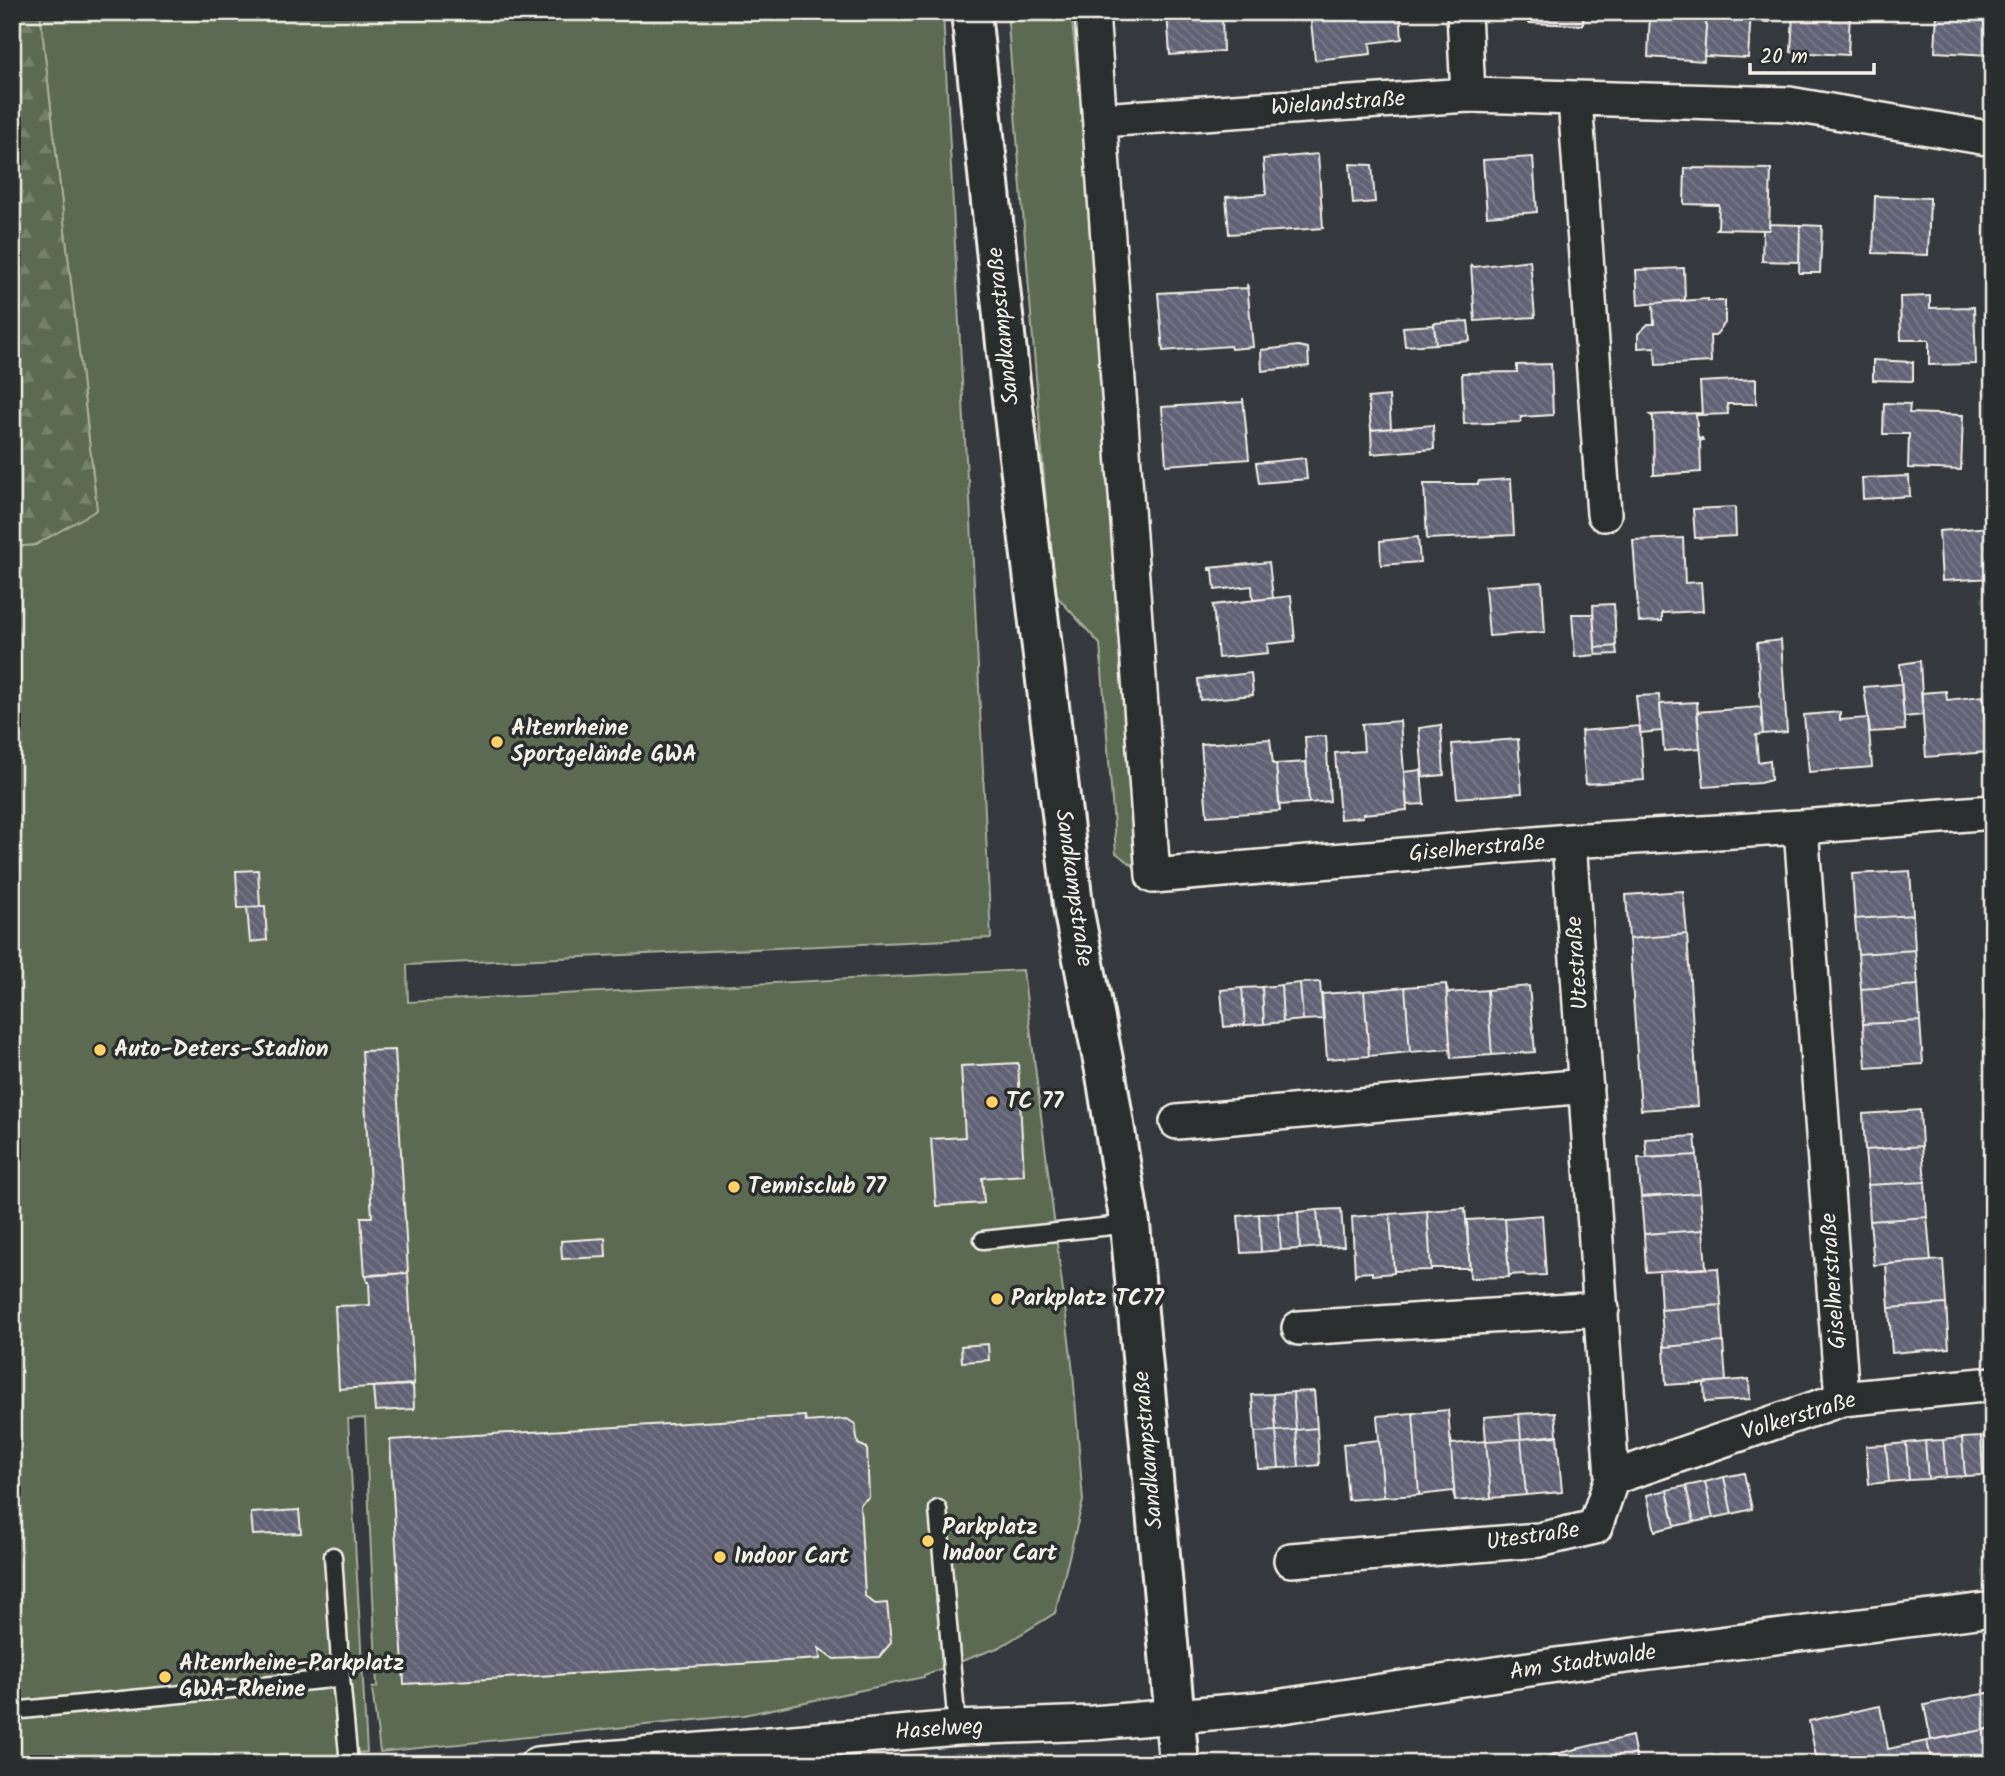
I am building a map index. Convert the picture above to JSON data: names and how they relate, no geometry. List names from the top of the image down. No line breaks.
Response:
{"streets":{"street":["Wielandstraße","Sandkampstraße","Giselherstraße","Utestraße","Volkerstraße","Am Stadtwalde","Haselweg"]},"crossings":[["Wielandstraße","Giselherstraße"],["Sandkampstraße","Am Stadtwalde"],["Sandkampstraße","Haselweg"],["Giselherstraße","Utestraße"],["Giselherstraße","Volkerstraße"],["Utestraße","Volkerstraße"],["Am Stadtwalde","Haselweg"]],"places":["Altenrheine Sportgelände GWA","Auto-Deters-Stadion","TC 77","Tennisclub 77","Parkplatz TC77","Parkplatz Indoor Cart","Indoor Cart","Altenrheine-Parkplatz GWA-Rheine"],"scale_bar":"20 m"}
